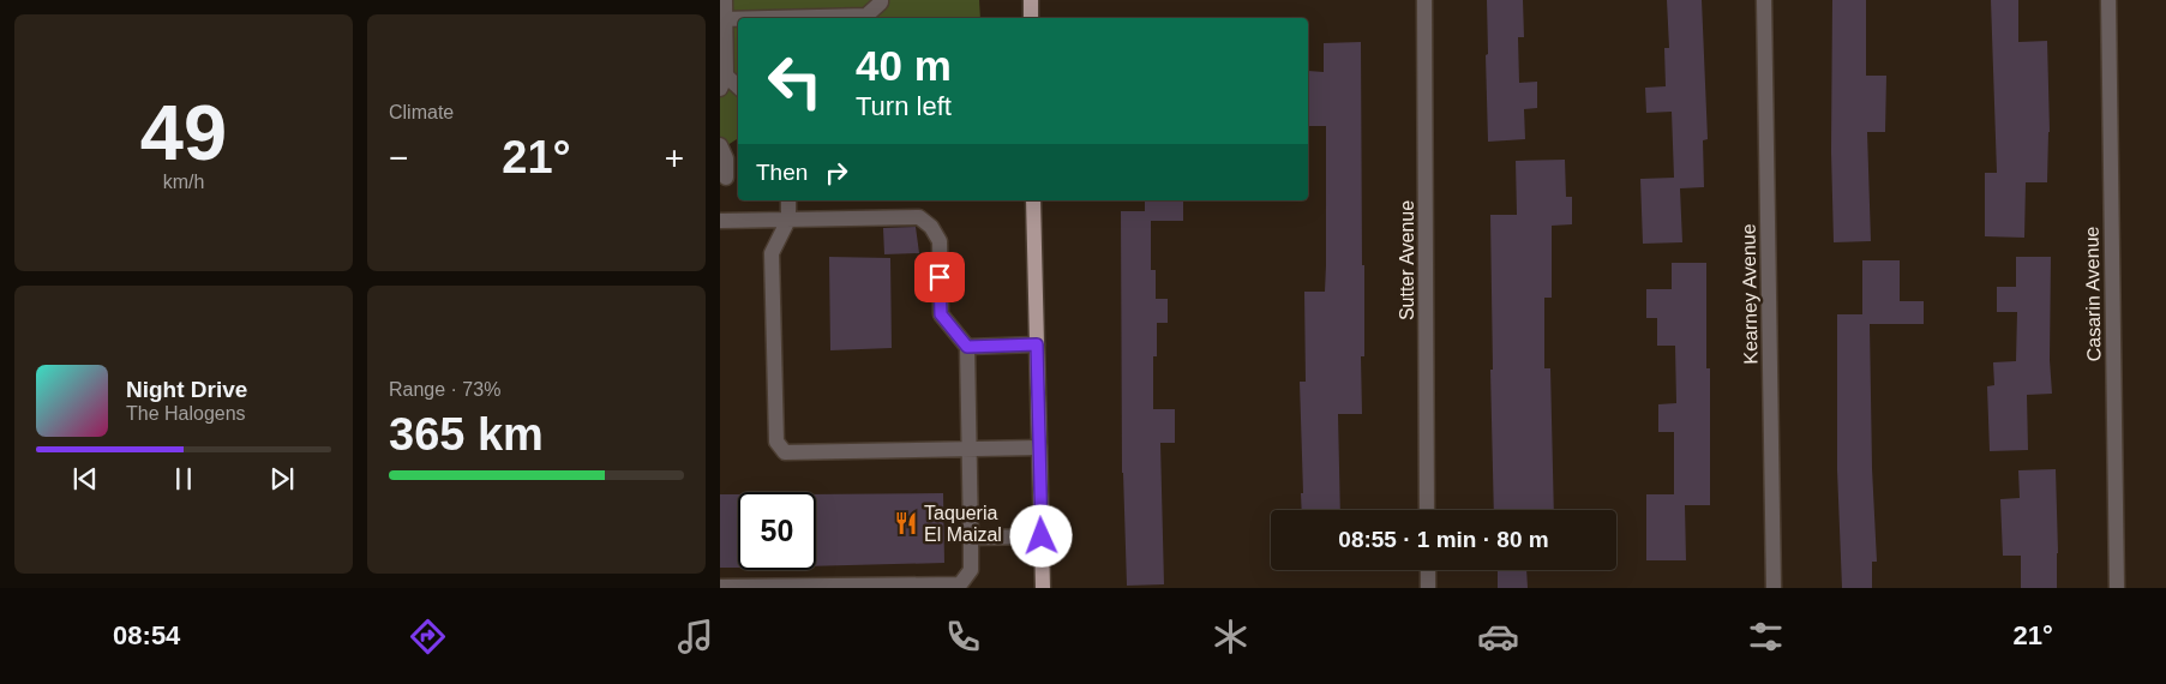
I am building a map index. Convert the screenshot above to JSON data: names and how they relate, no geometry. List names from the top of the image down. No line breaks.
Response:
{"streets":{"street":["Sutter Avenue","Kearney Avenue","Casarin Avenue"]},"places":{"restaurant":["Taqueria El Maizal"]},"page":{"tile":[["49","km/h"],"Climate",["Range · 73%","365 km"]],"turn":["40 m","Turn left"],"heat":["−","21°","+"],"then":"Then","song":["Night Drive","The Halogens"],"limit":"50","trip":"08:55 · 1 min · 80 m","tabs":["08:54","21°"]}}
